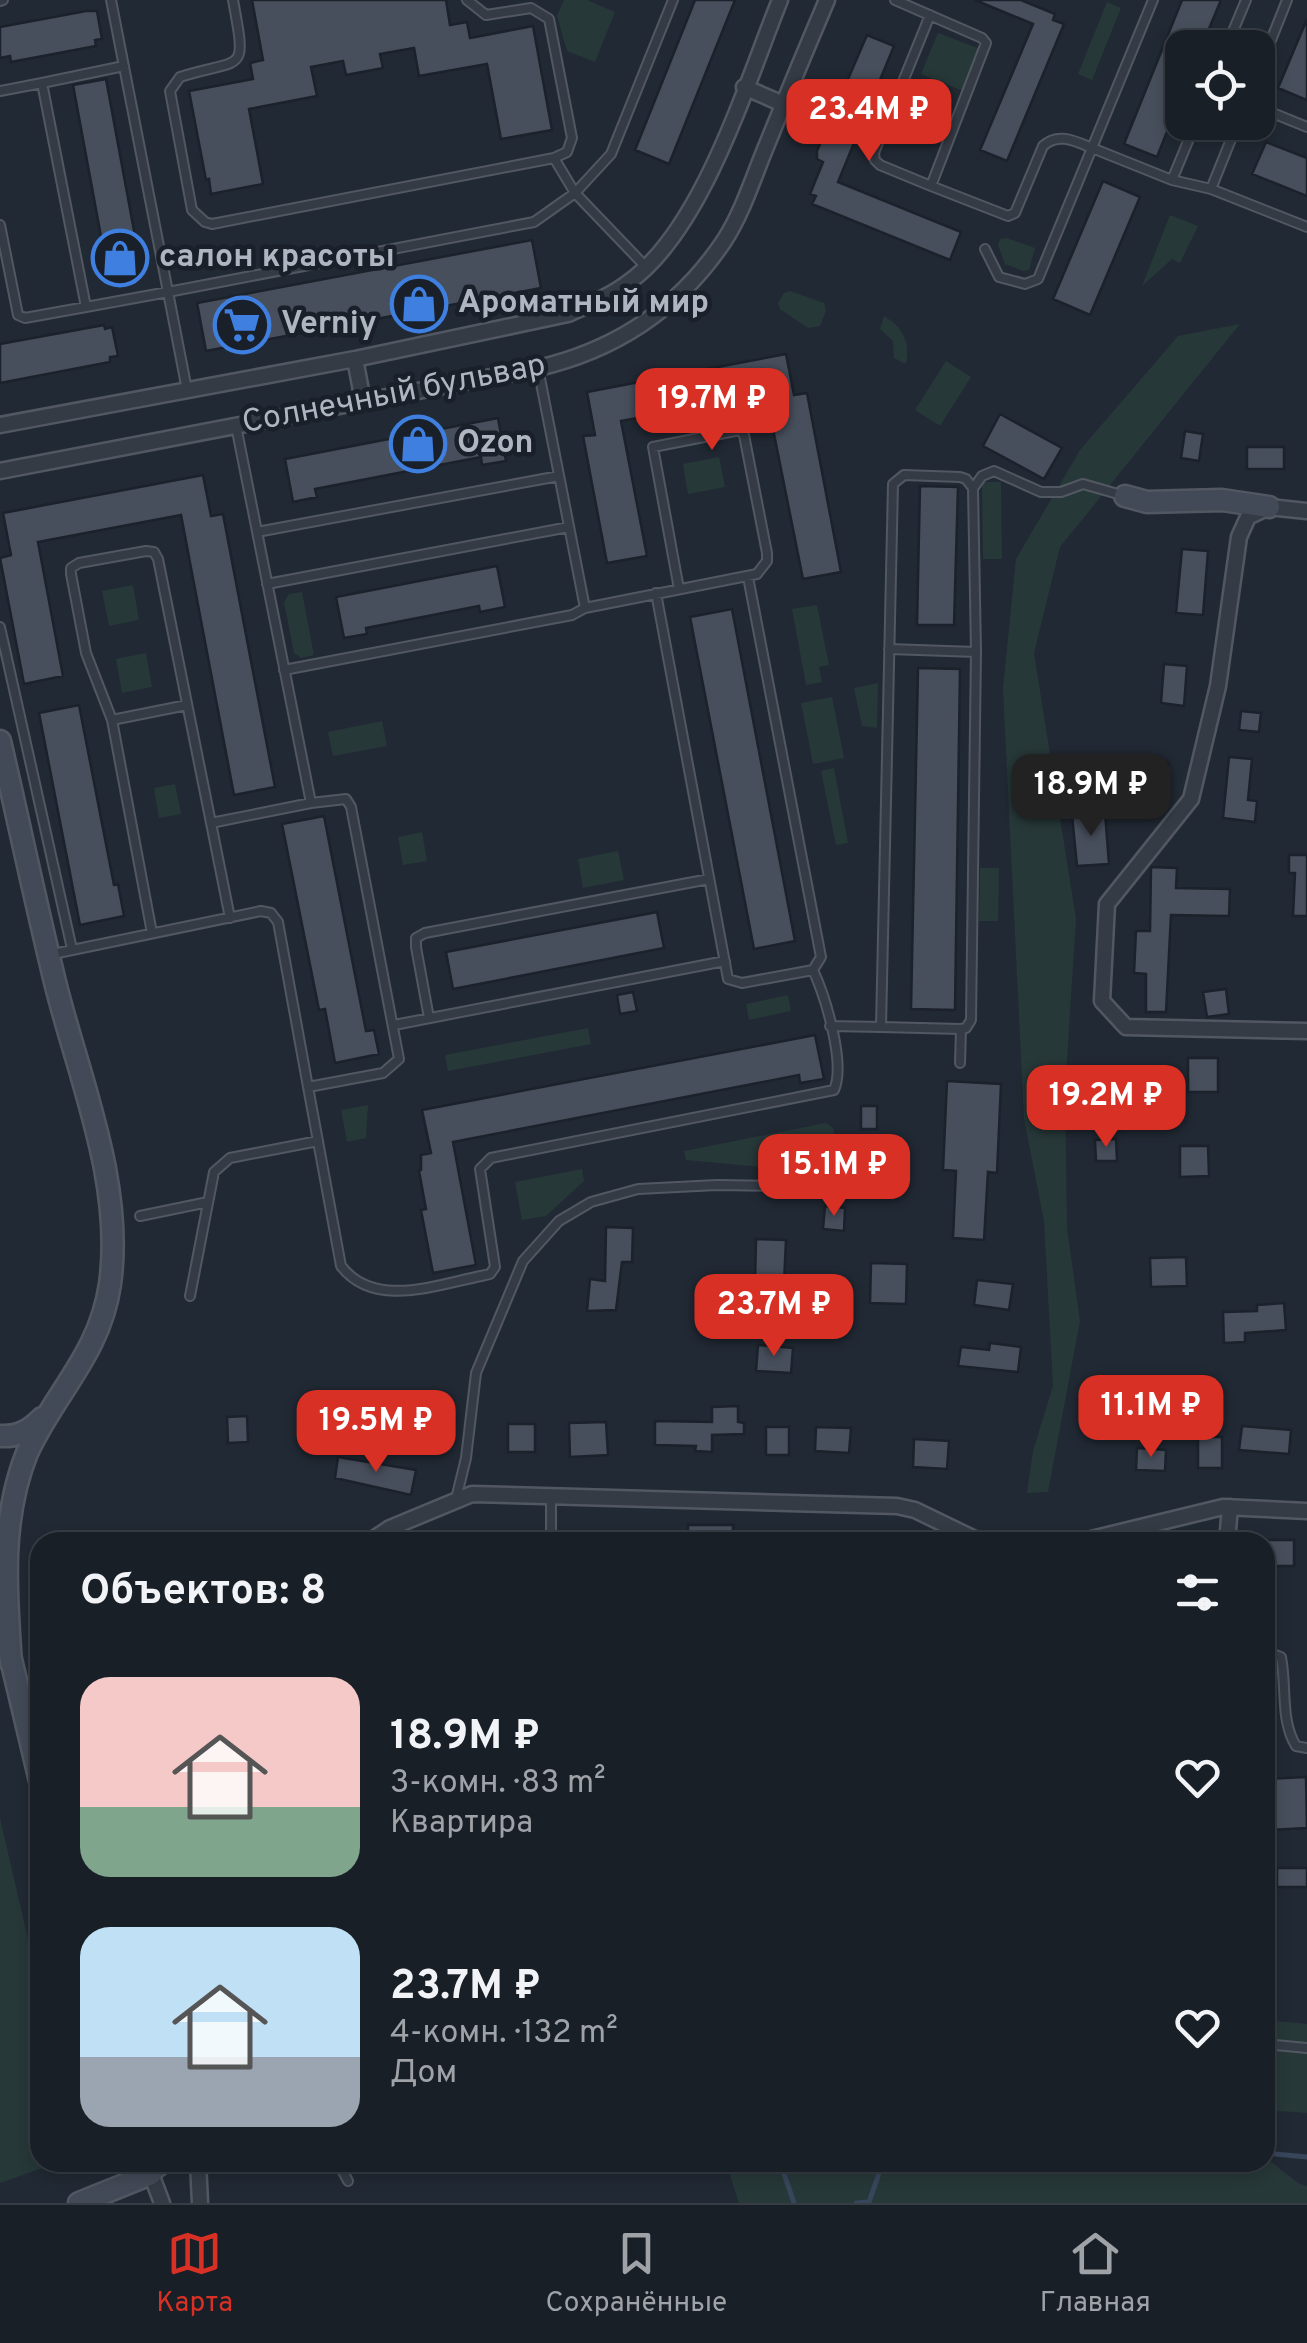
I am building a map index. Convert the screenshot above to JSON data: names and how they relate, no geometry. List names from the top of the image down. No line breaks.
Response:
{"streets":{"street":["Солнечный бульвар"]},"places":{"shop":["салон красоты","Ароматный мир","Ozon"],"supermarket":["Verniy"]},"page":{"price":["23.4M ₽","19.7M ₽","18.9M ₽","19.2M ₽","15.1M ₽","23.7M ₽","11.1M ₽","19.5M ₽"],"heading":"Объектов: 8","list":[{"name":"18.9M ₽","note":"3-комн. · 83 m² · Квартира"},{"name":"23.7M ₽","note":"4-комн. · 132 m² · Дом"}],"tabs":["Карта","Сохранённые","Главная"]}}
